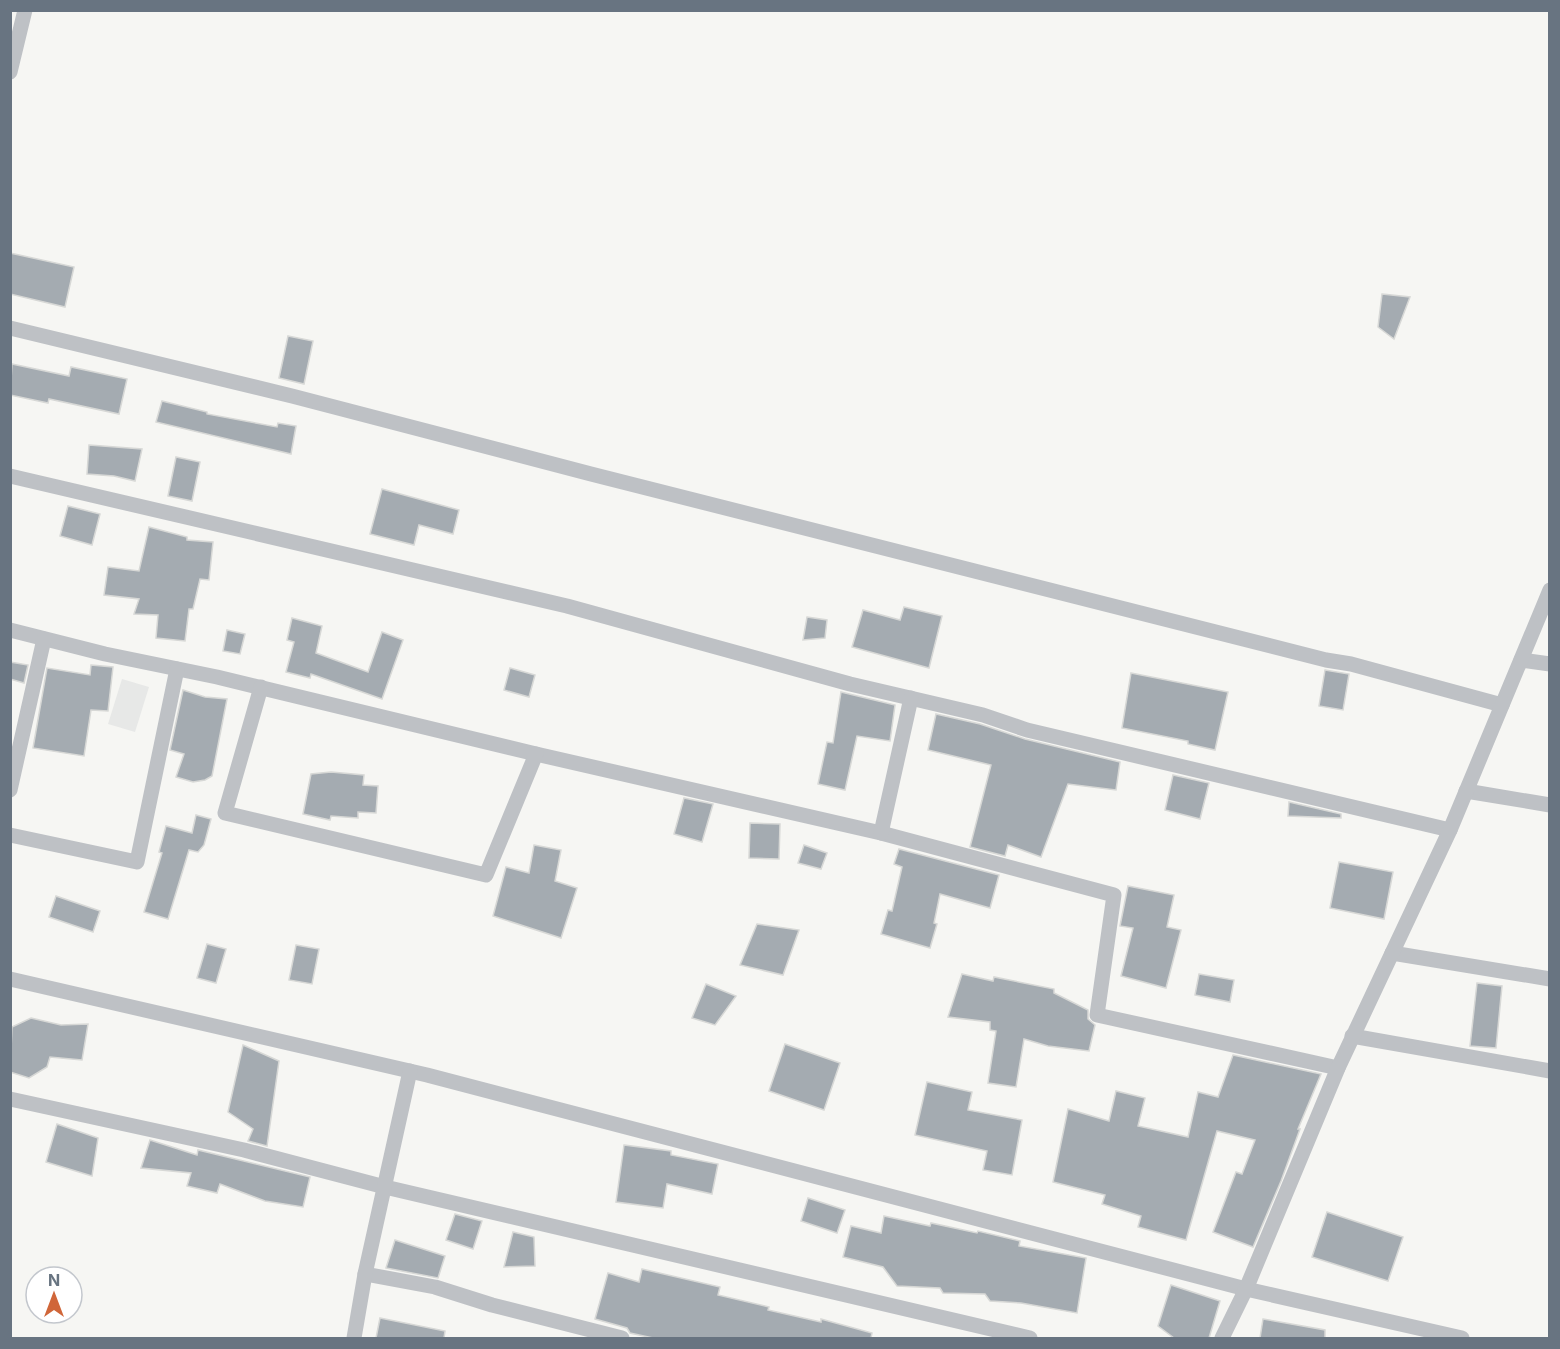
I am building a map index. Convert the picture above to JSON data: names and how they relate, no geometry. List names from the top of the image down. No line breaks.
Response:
{"north":"top"}
